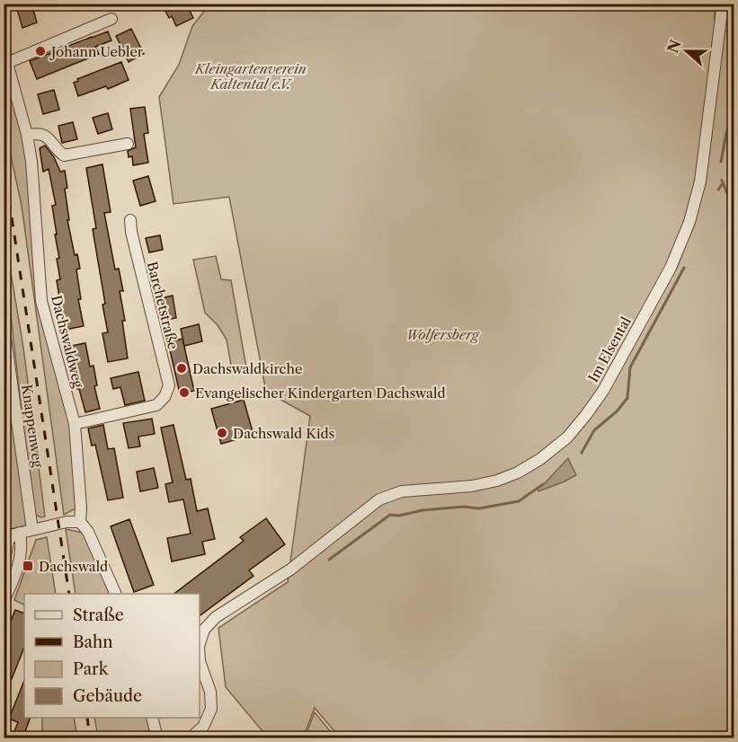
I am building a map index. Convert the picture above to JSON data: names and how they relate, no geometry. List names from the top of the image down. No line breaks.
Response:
{"streets":{"street":["Barchetstraße","Dachswaldweg","Im Elsental","Knappenweg"]},"crossings":[["Barchetstraße","Dachswaldweg"]],"parks":["Kleingartenverein Kaltental e.V.","Wolfersberg"],"places":{"other":["Johann Uebler","Dachswaldkirche","Evangelischer Kindergarten Dachswald","Dachswald Kids"],"transit":["Dachswald"]},"legend":["Straße","Bahn","Park","Gebäude"],"north":"left"}
